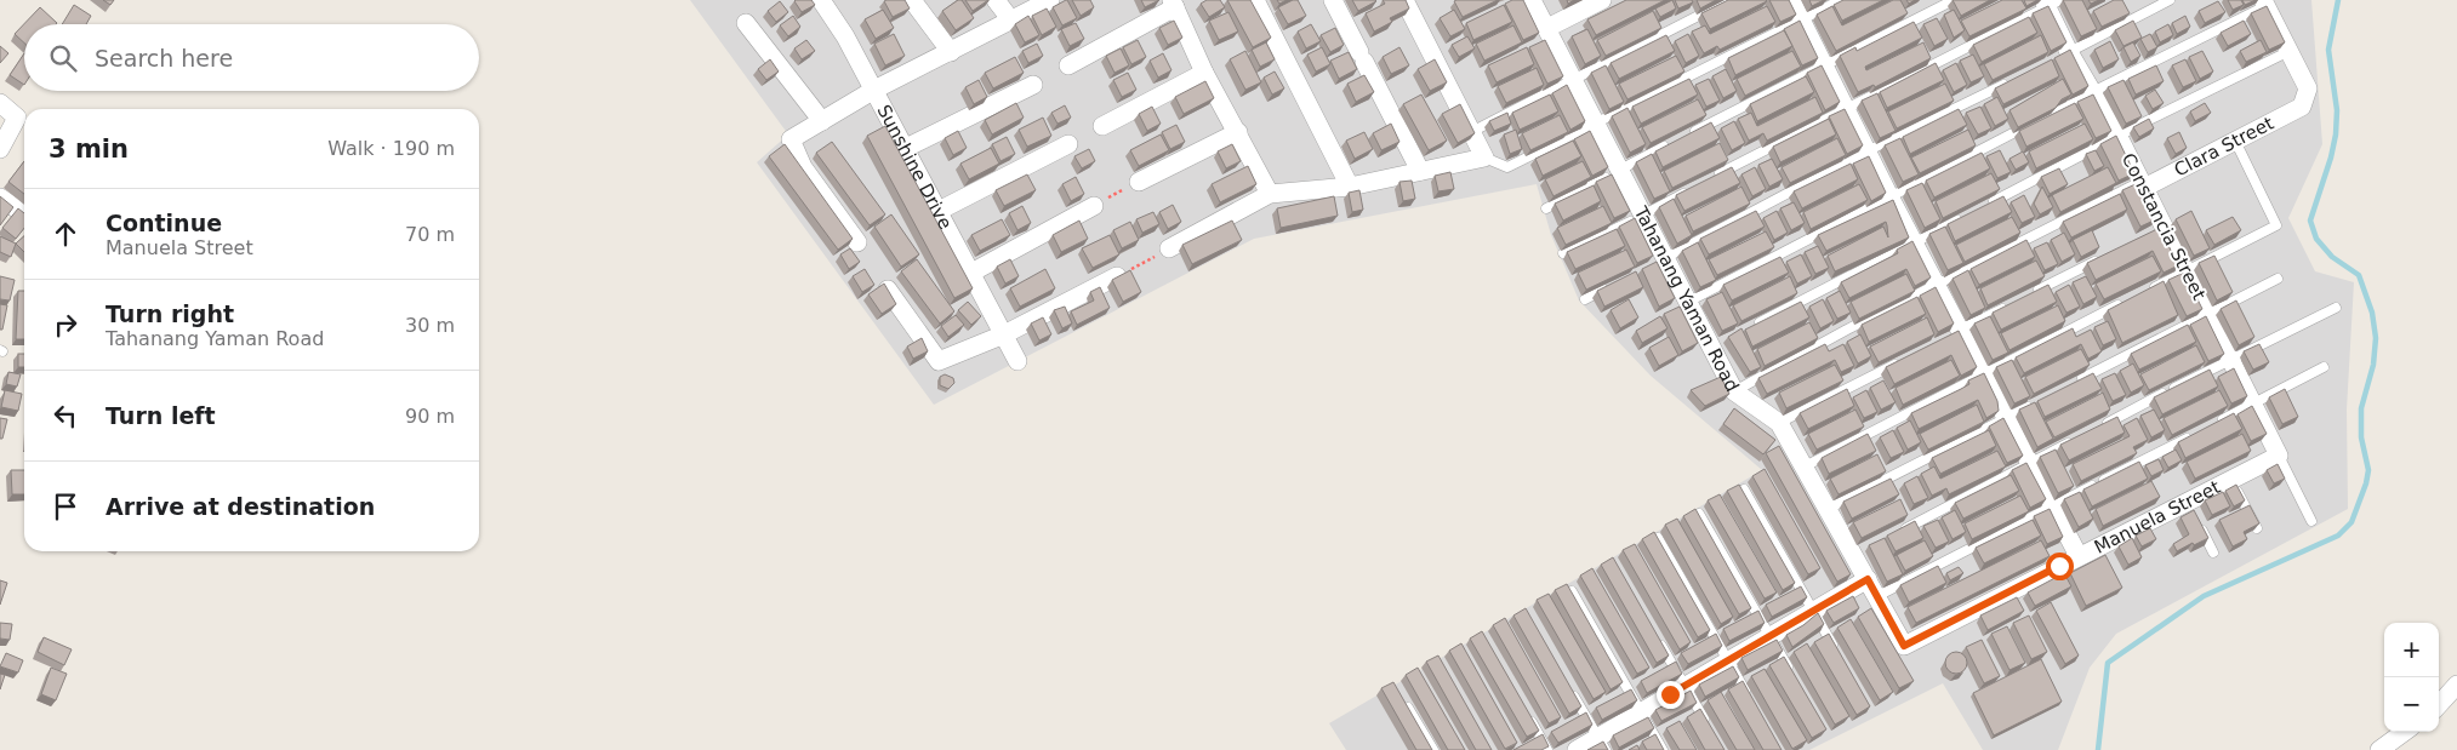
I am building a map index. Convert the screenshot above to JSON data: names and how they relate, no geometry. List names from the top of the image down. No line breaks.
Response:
{"streets":{"street":["Clara Street","Sunshine Drive","Constancia Street","Tahanang Yaman Road","Manuela Street"]},"crossings":[["Clara Street","Constancia Street"],["Constancia Street","Manuela Street"],["Tahanang Yaman Road","Manuela Street"]],"page":{"search":"Search here","heading":["3 min","Walk · 190 m"],"list":[["Continue","Manuela Street","70 m"],["Turn right","Tahanang Yaman Road","30 m"],["Turn left","90 m"],"Arrive at destination"],"map_buttons":["+","−"]}}
